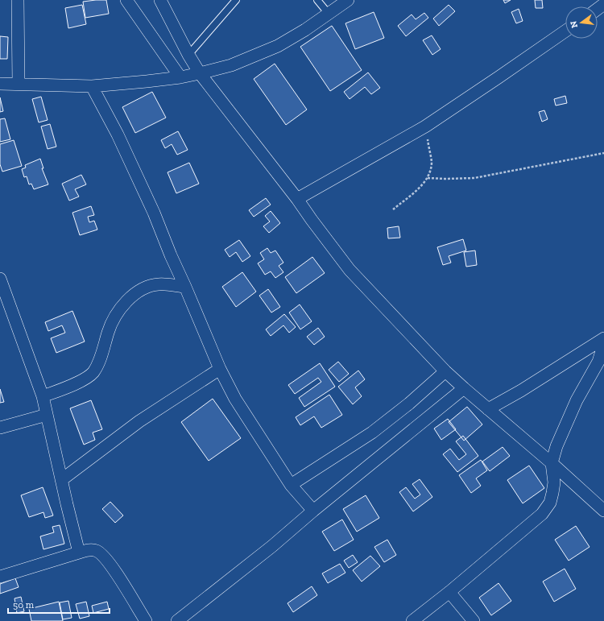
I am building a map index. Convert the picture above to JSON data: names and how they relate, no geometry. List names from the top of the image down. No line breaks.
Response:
{"scale_bar":"50 m","north":"left"}
